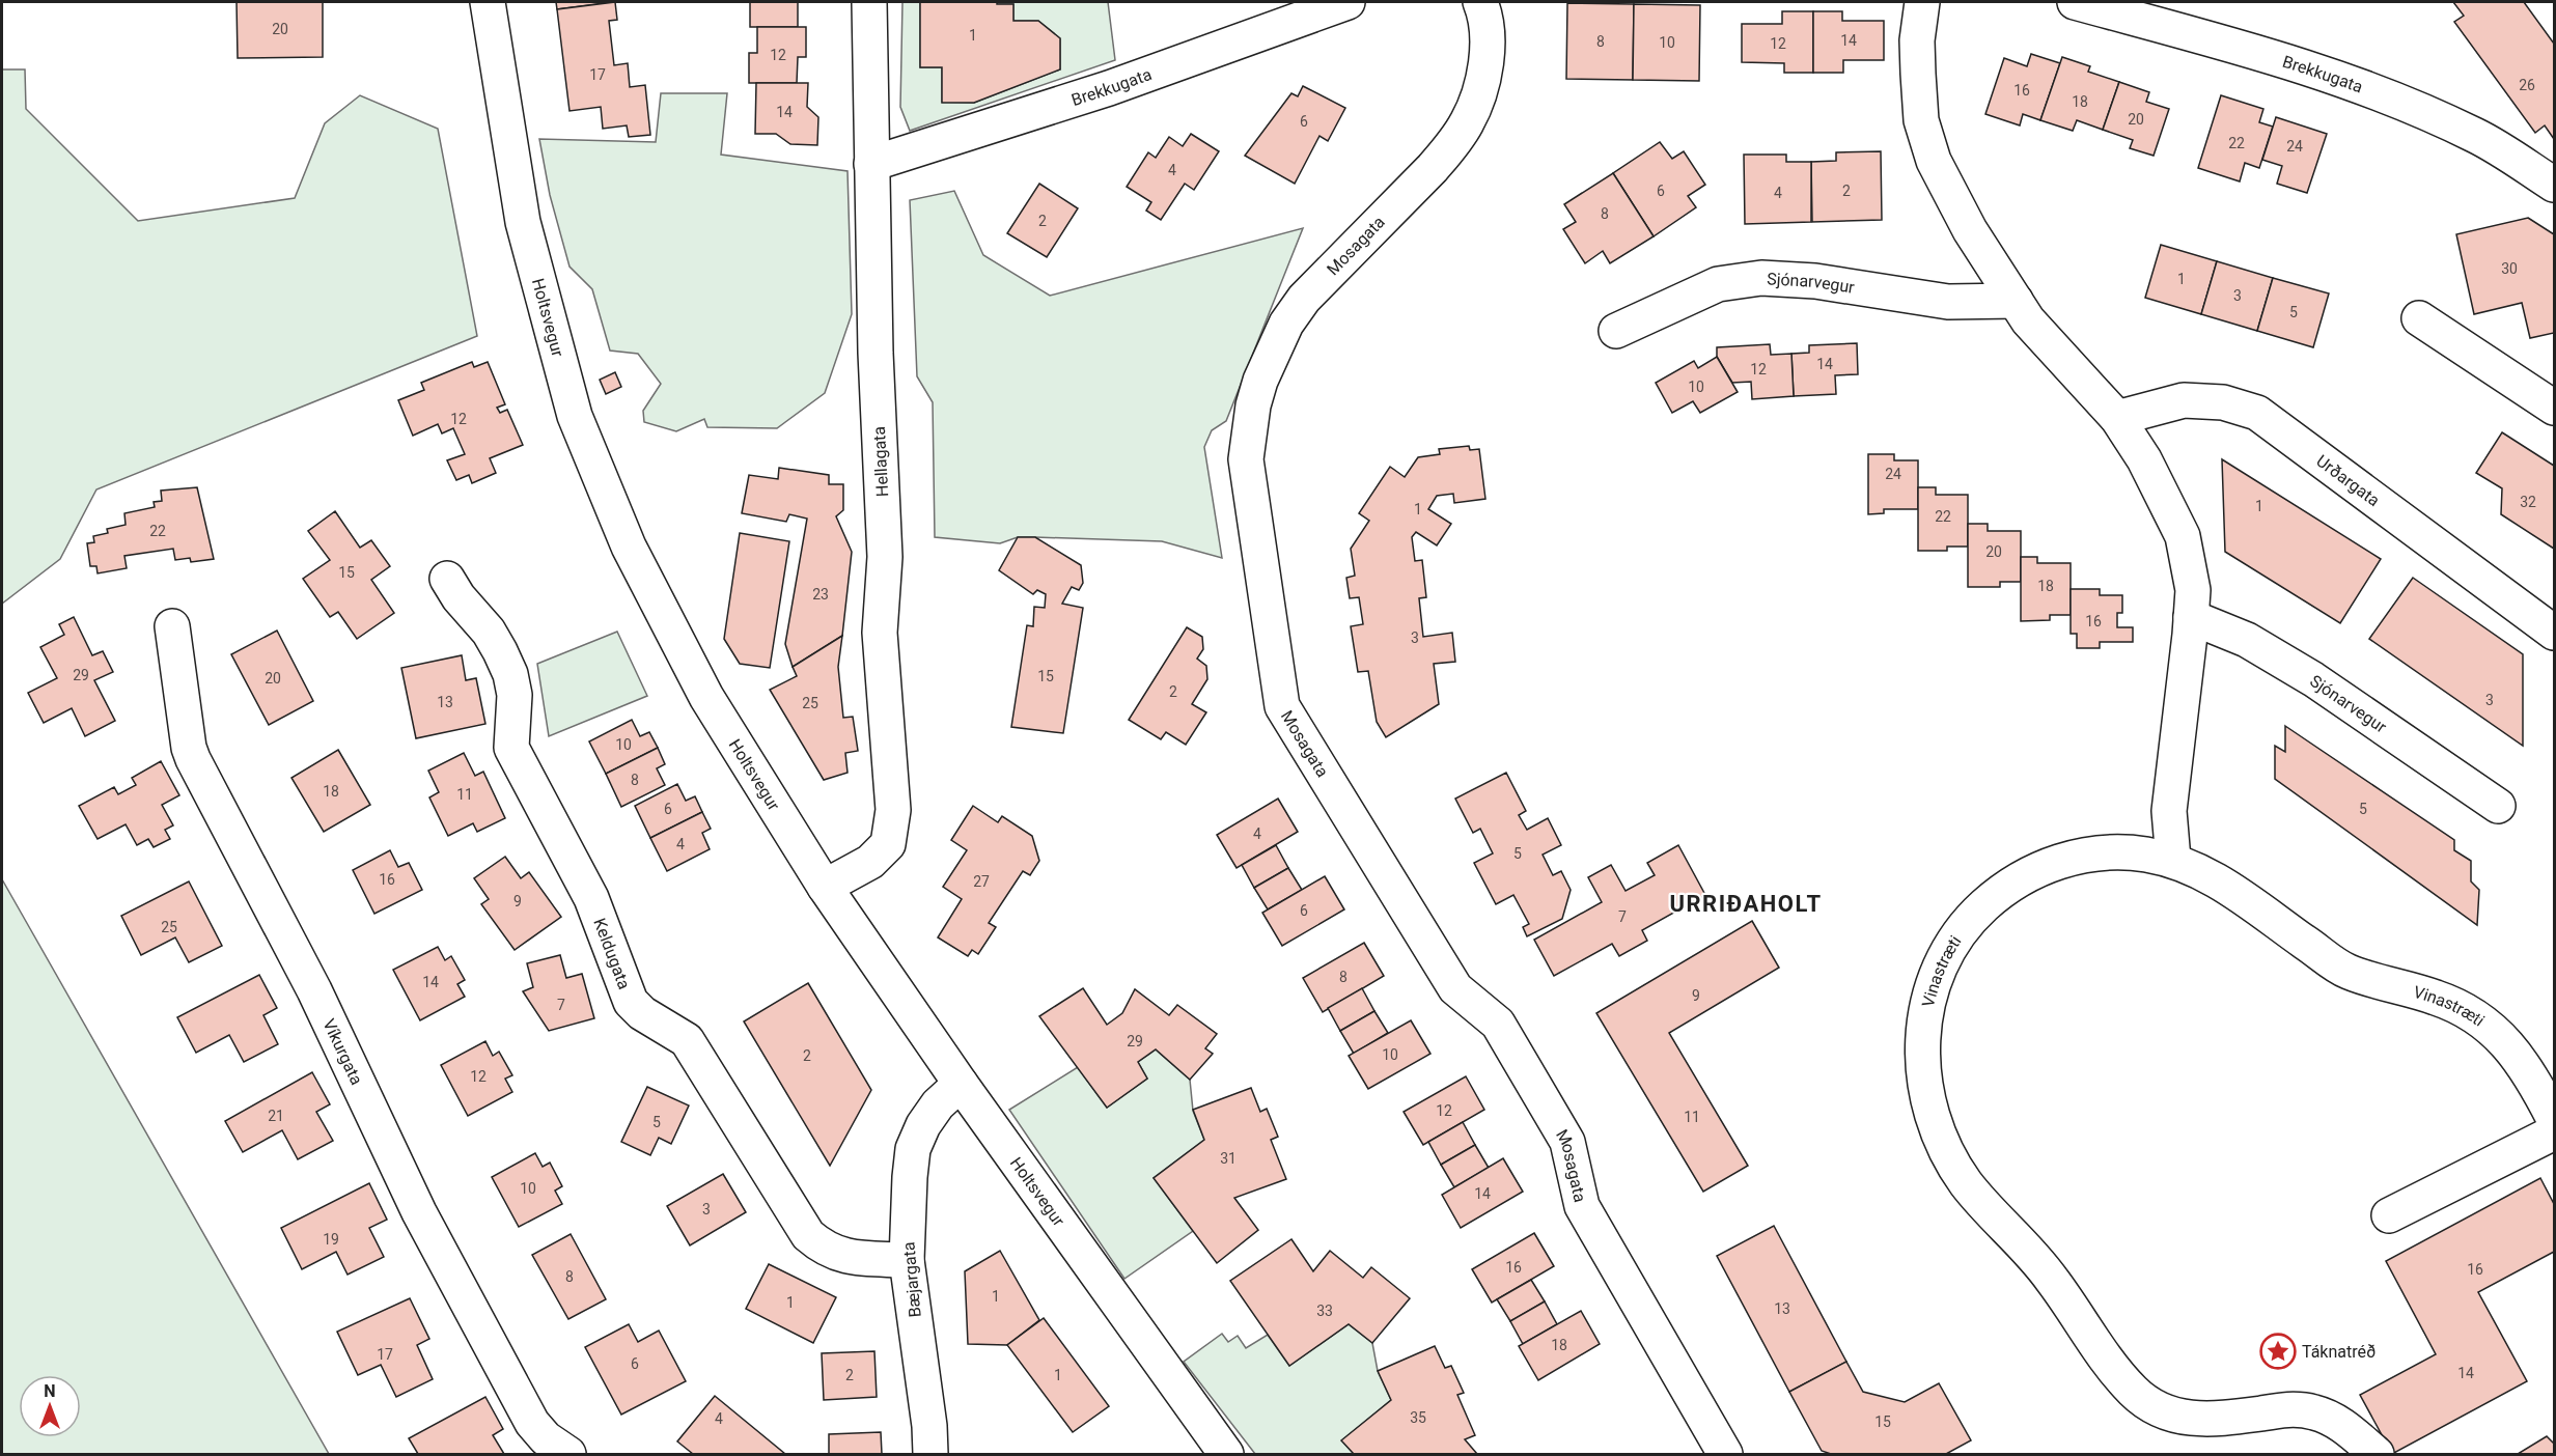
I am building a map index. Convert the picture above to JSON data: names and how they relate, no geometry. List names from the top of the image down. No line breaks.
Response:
{"streets":{"street":["Brekkugata","Mosagata","Sjónarvegur","Holtsvegur","Hellagata","Urðargata","Keldugata","Vinastræti","Víkurgata","Bæjargata"]},"crossings":[["Brekkugata","Hellagata"],["Holtsvegur","Hellagata"],["Holtsvegur","Bæjargata"],["Keldugata","Bæjargata"]],"districts":["URRIÐAHOLT"],"places":{"place":["Táknatréð"]},"house_numbers":["20","1","14","8","10","12","12","17","26","16","18","14","20","6","22","24","4","6","2","4","8","2","30","1","3","5","14","12","10","12","24","32","1","1","22","22","20","15","18","23","16","3","29","15","20","2","3","13","25","10","8","18","11","6","5","4","4","5","16","27","9","6","7","25","8","14","9","7","29","10","2","12","12","21","11","5","31","10","14","3","19","16","16","8","1","1","13","33","18","17","6","14","2","1","35","4","15"],"north":"top"}
